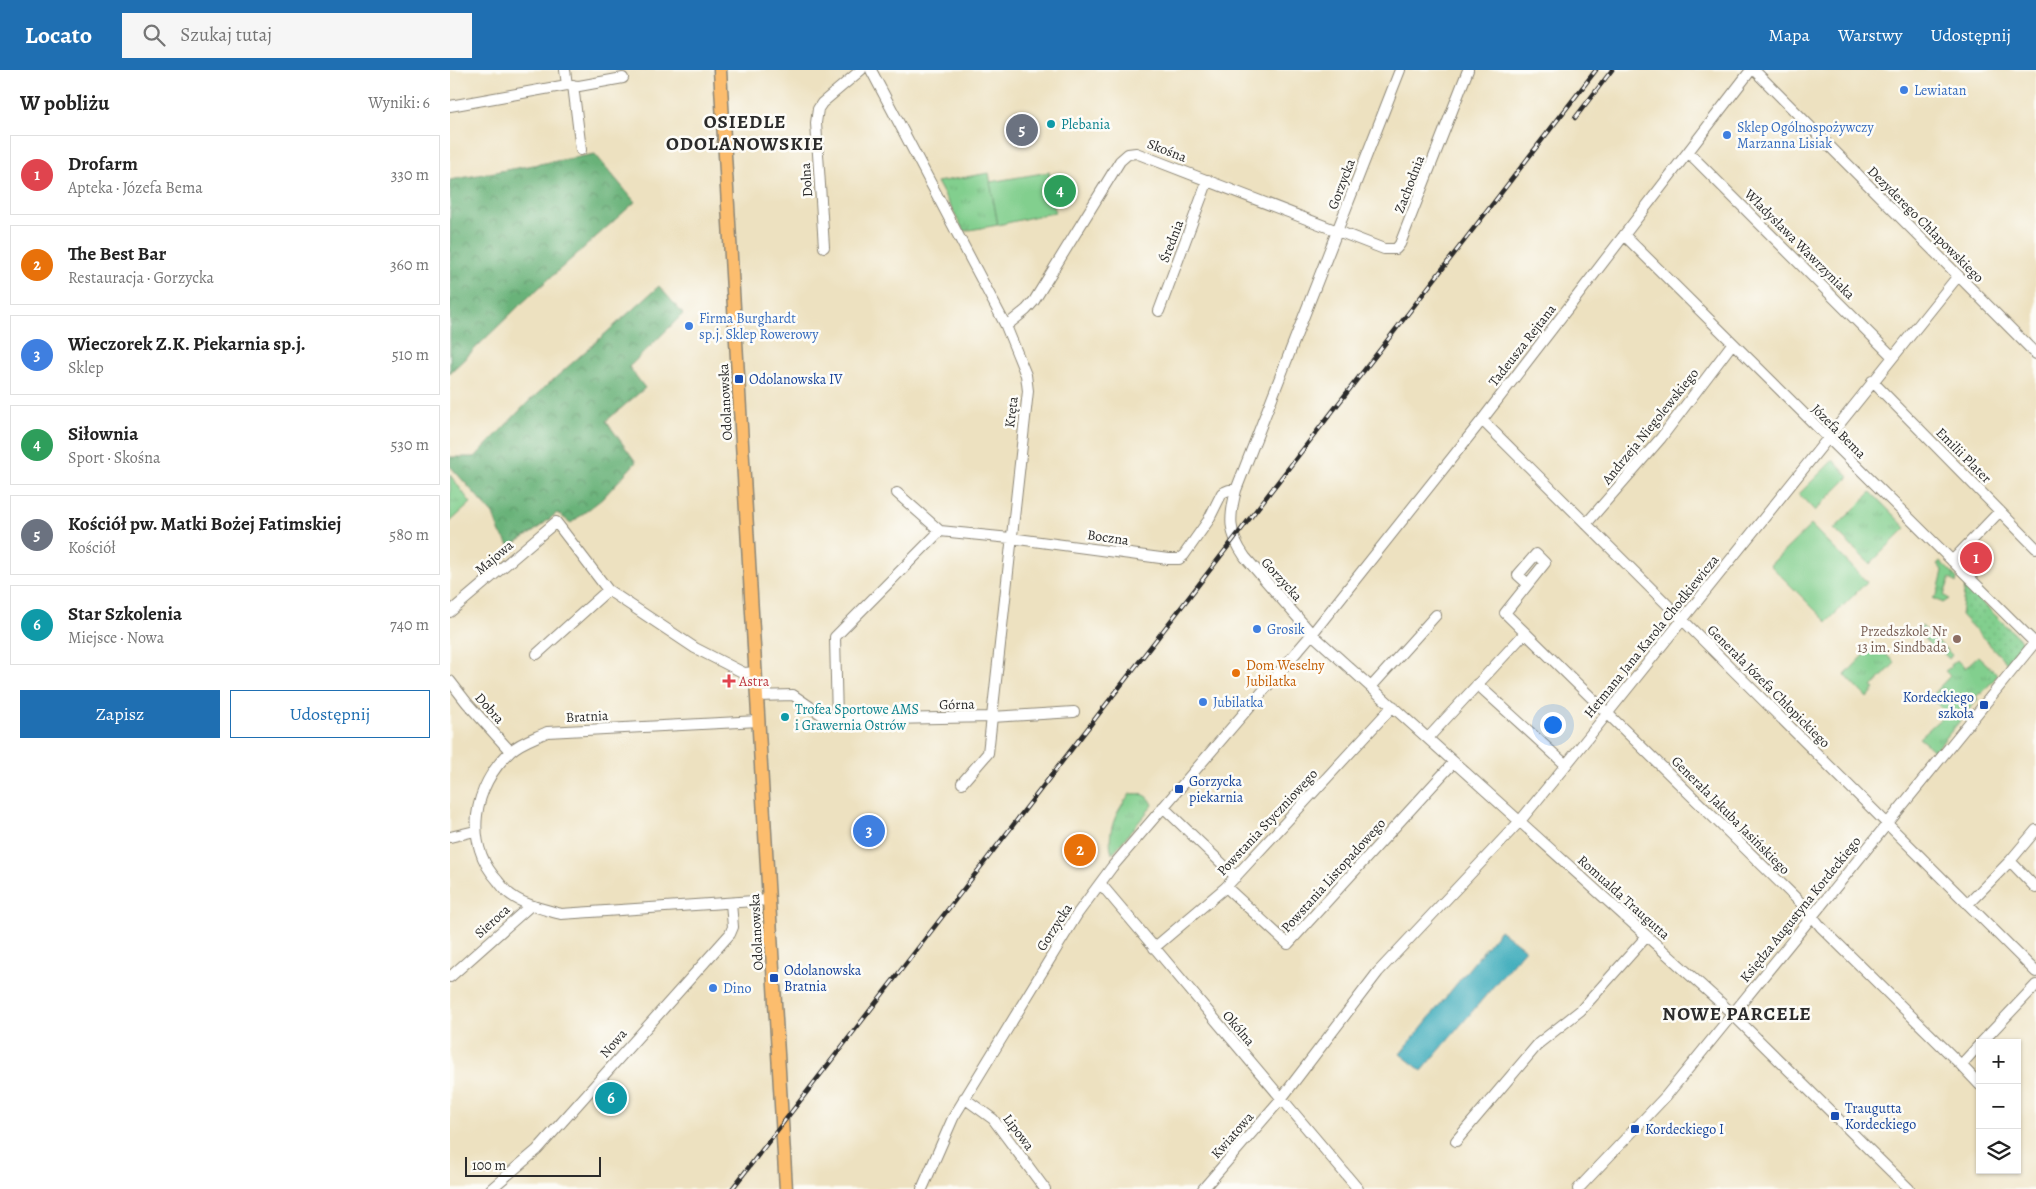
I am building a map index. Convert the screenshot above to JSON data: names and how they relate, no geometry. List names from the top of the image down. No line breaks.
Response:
{"streets":{"main road":["Odolanowska"],"street":["Skośna","Dolna","Gorzycka","Zachodnia","Dezyderego Chłapowskiego","Średnia","Władysława Wawrzyniaka","Tadeusza Rejtana","Kręta","Andrzeja Niegolewskiego","Józefa Bema","Emilii Plater","Boczna","Majowa","Hetmana Jana Karola Chodkiewicza","Generała Józefa Chłopickiego","Górna","Dobra","Bratnia","Generała Jakuba Jasińskiego","Powstania Styczniowego","Powstania Listopadowego","Romualda Traugutta","Księdza Augustyna Kordeckiego","Sieroca","Okólna","Nowa","Lipowa","Kwiatowa"]},"crossings":[["Skośna","Gorzycka"],["Skośna","Zachodnia"],["Skośna","Średnia"],["Skośna","Kręta"],["Gorzycka","Zachodnia"],["Gorzycka","Tadeusza Rejtana"],["Gorzycka","Boczna"],["Gorzycka","Romualda Traugutta"],["Gorzycka","Okólna"],["Gorzycka","Lipowa"],["Dezyderego Chłapowskiego","Tadeusza Rejtana"],["Dezyderego Chłapowskiego","Hetmana Jana Karola Chodkiewicza"],["Władysława Wawrzyniaka","Tadeusza Rejtana"],["Władysława Wawrzyniaka","Hetmana Jana Karola Chodkiewicza"],["Tadeusza Rejtana","Józefa Bema"],["Tadeusza Rejtana","Generała Józefa Chłopickiego"],["Tadeusza Rejtana","Romualda Traugutta"],["Odolanowska","Górna"],["Odolanowska","Bratnia"],["Kręta","Boczna"],["Kręta","Górna"],["Andrzeja Niegolewskiego","Józefa Bema"],["Andrzeja Niegolewskiego","Generała Józefa Chłopickiego"],["Józefa Bema","Hetmana Jana Karola Chodkiewicza"],["Józefa Bema","Księdza Augustyna Kordeckiego"],["Emilii Plater","Hetmana Jana Karola Chodkiewicza"],["Hetmana Jana Karola Chodkiewicza","Generała Józefa Chłopickiego"],["Hetmana Jana Karola Chodkiewicza","Generała Jakuba Jasińskiego"],["Hetmana Jana Karola Chodkiewicza","Romualda Traugutta"],["Hetmana Jana Karola Chodkiewicza","Okólna"],["Hetmana Jana Karola Chodkiewicza","Kwiatowa"],["Generała Józefa Chłopickiego","Księdza Augustyna Kordeckiego"],["Dobra","Bratnia"],["Bratnia","Sieroca"],["Bratnia","Nowa"],["Generała Jakuba Jasińskiego","Księdza Augustyna Kordeckiego"],["Powstania Styczniowego","Powstania Listopadowego"],["Powstania Styczniowego","Romualda Traugutta"],["Powstania Styczniowego","Okólna"],["Powstania Listopadowego","Romualda Traugutta"],["Romualda Traugutta","Księdza Augustyna Kordeckiego"],["Okólna","Kwiatowa"]],"districts":["OSIEDLE ODOLANOWSKIE","NOWE PARCELE"],"places":{"other":["Lewiatan","Plebania","Sklep Ogólnospożywczy Marzanna Lisiak","Firma Burghardt sp.j. Sklep Rowerowy","Grosik","Przedszkole Nr 13 im. Sindbada","Dom Weselny Jubilatka","Jubilatka","Trofea Sportowe AMS i Grawernia Ostrów","Dino"],"transit":["Odolanowska IV","Kordeckiego szkoła","Gorzycka piekarnia","Odolanowska Bratnia","Traugutta Kordeckiego","Kordeckiego I"],"health":["Astra"]},"scale_bar":"100 m","page":{"header":"Locato","search":"Szukaj tutaj","nav":["Mapa","Warstwy","Udostępnij"],"heading":["W pobliżu","Wyniki: 6"],"pins":["5","4","1","3","2","6"],"list":[{"mark":"1","name":"Drofarm","note":"Apteka · Józefa Bema","value":"330 m"},{"mark":"2","name":"The Best Bar","note":"Restauracja · Gorzycka","value":"360 m"},{"mark":"3","name":"Wieczorek Z.K. Piekarnia sp.j.","note":"Sklep","value":"510 m"},{"mark":"4","name":"Siłownia","note":"Sport · Skośna","value":"530 m"},{"mark":"5","name":"Kościół pw. Matki Bożej Fatimskiej","note":"Kościół","value":"580 m"},{"mark":"6","name":"Star Szkolenia","note":"Miejsce · Nowa","value":"740 m"}],"buttons":["Zapisz","Udostępnij"],"map_buttons":["+","−"],"scale":"100 m"}}
